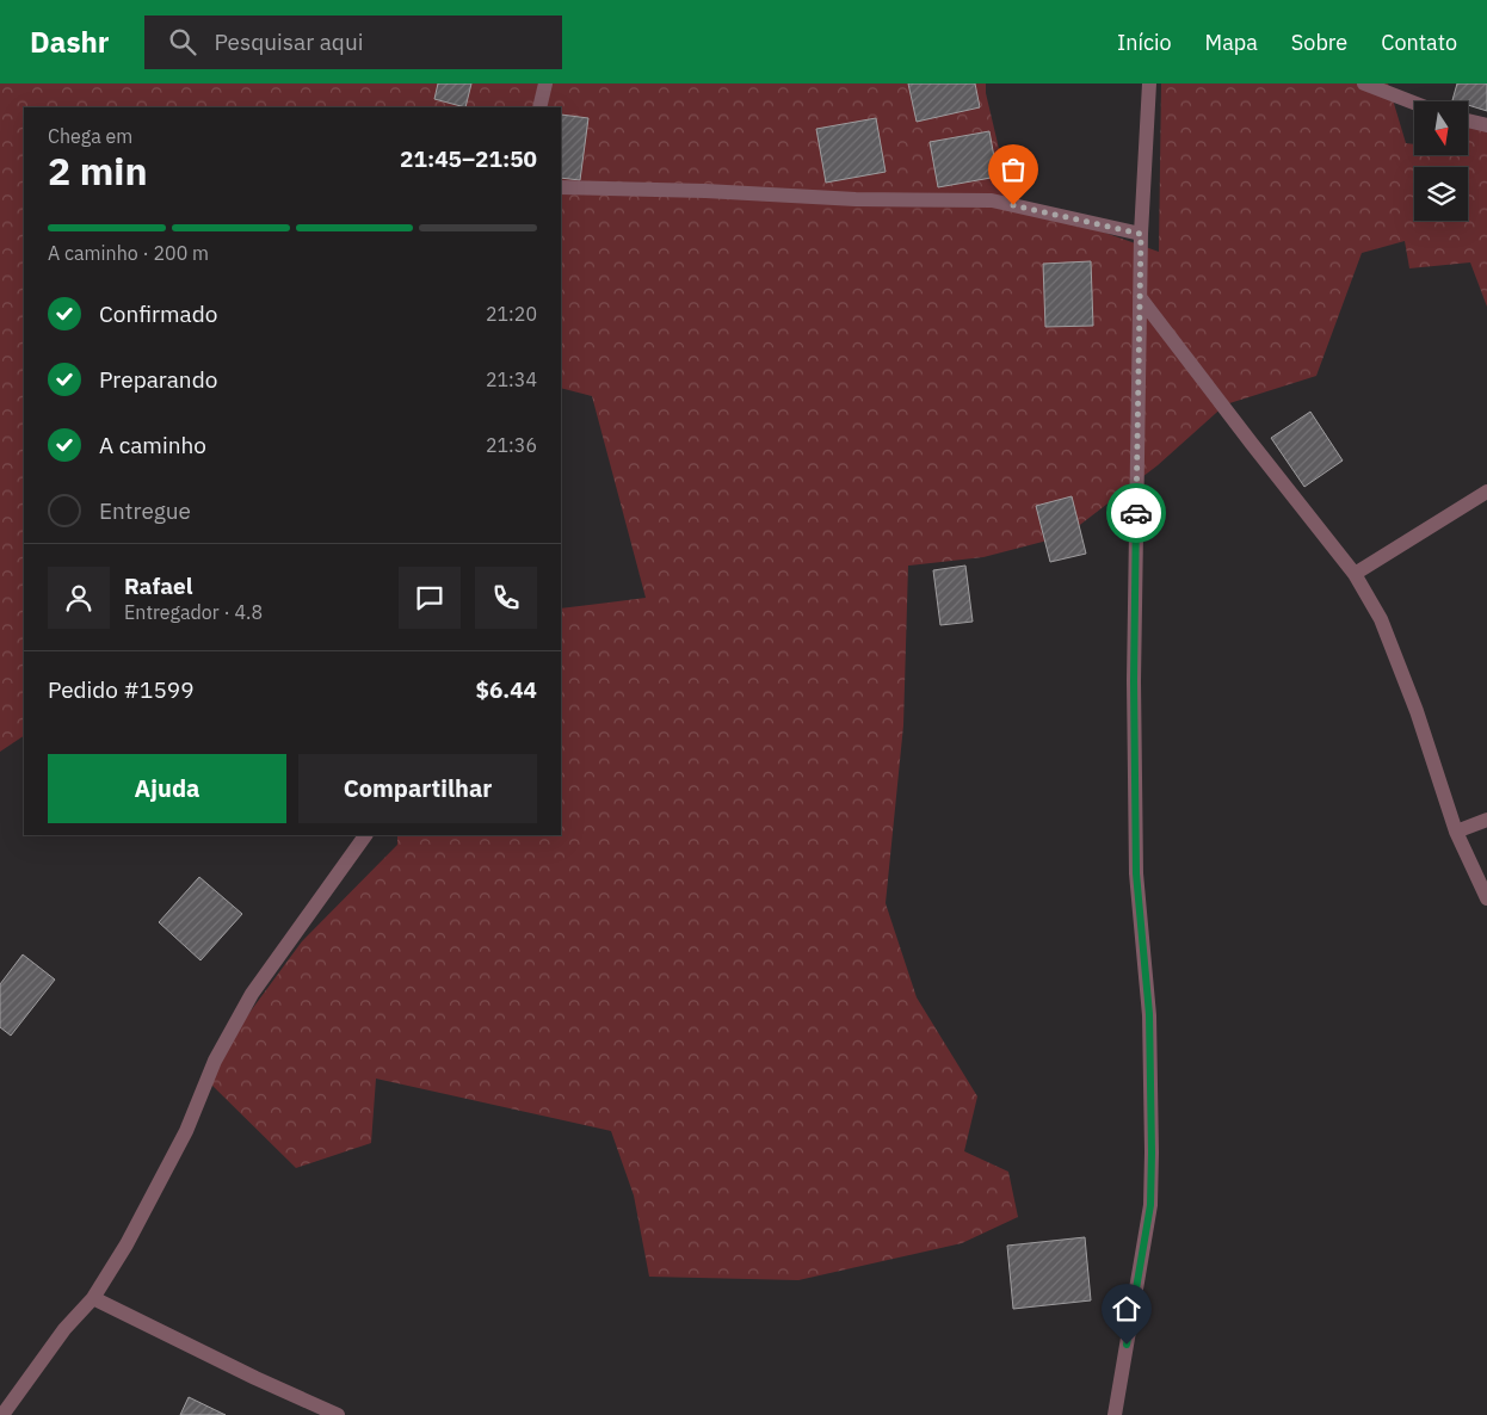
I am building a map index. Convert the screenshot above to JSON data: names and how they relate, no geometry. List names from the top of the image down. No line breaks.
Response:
{"north":"bottom","page":{"header":"Dashr","search":"Pesquisar aqui","nav":["Início","Mapa","Sobre","Contato"],"heading":["2 min","Chega em","21:45–21:50"],"panel":["Rafael","Entregador · 4.8","Pedido #1599","$6.44"],"bar":"A caminho · 200 m","list":[["Confirmado","21:20"],["Preparando","21:34"],["A caminho","21:36"],"Entregue"],"buttons":["Ajuda","Compartilhar"]}}
